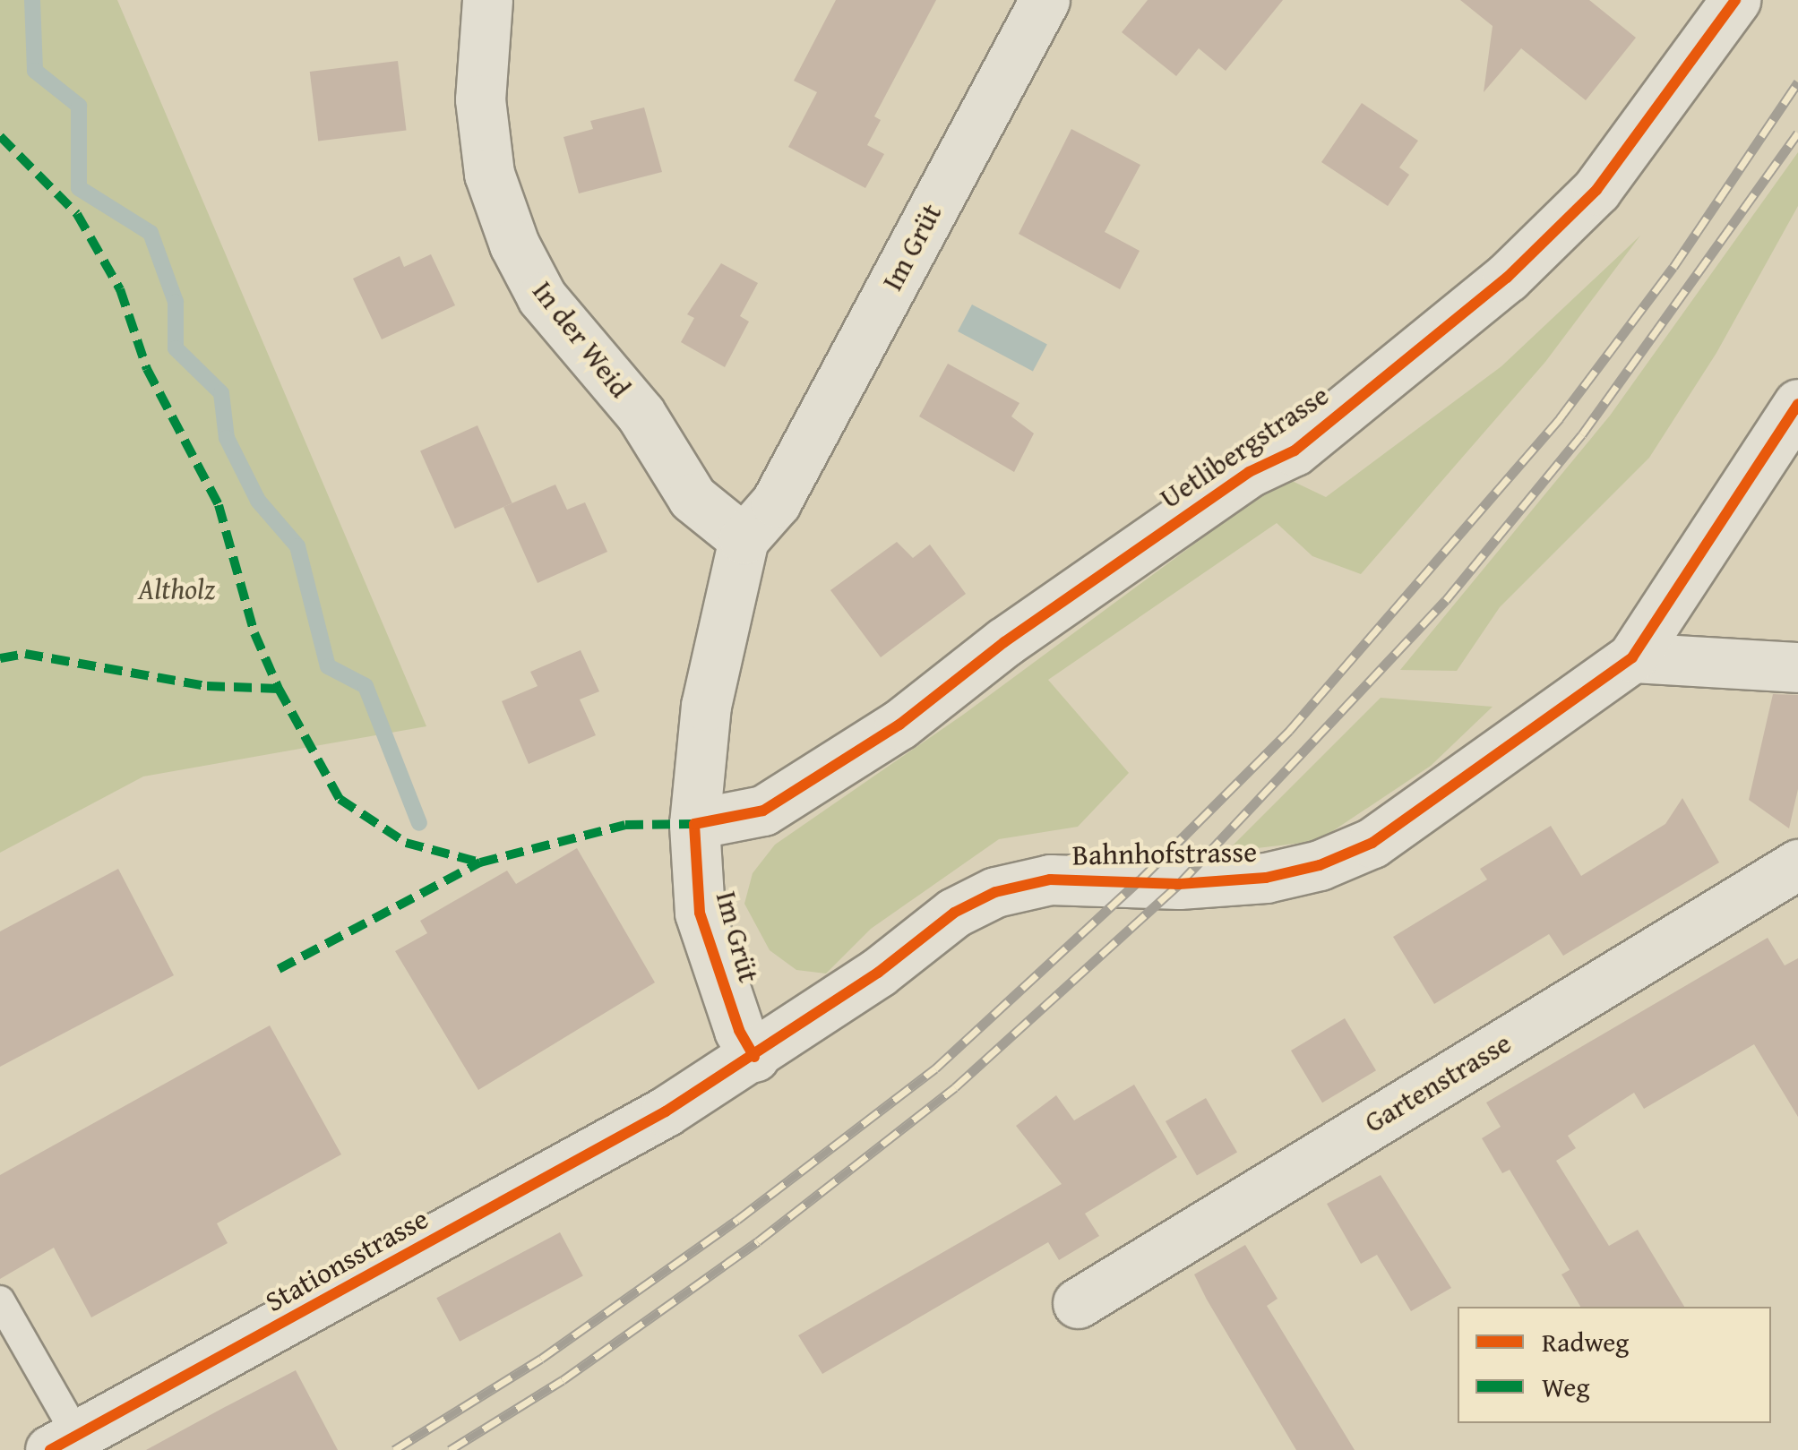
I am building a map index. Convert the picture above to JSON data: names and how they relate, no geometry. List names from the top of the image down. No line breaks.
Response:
{"streets":{"street":["Im Grüt","In der Weid","Uetlibergstrasse","Bahnhofstrasse","Gartenstrasse","Stationsstrasse"]},"crossings":[["Im Grüt","In der Weid"],["Im Grüt","Uetlibergstrasse"],["Im Grüt","Bahnhofstrasse"],["Bahnhofstrasse","Stationsstrasse"]],"parks":["Altholz"],"legend":["Radweg","Weg"]}
